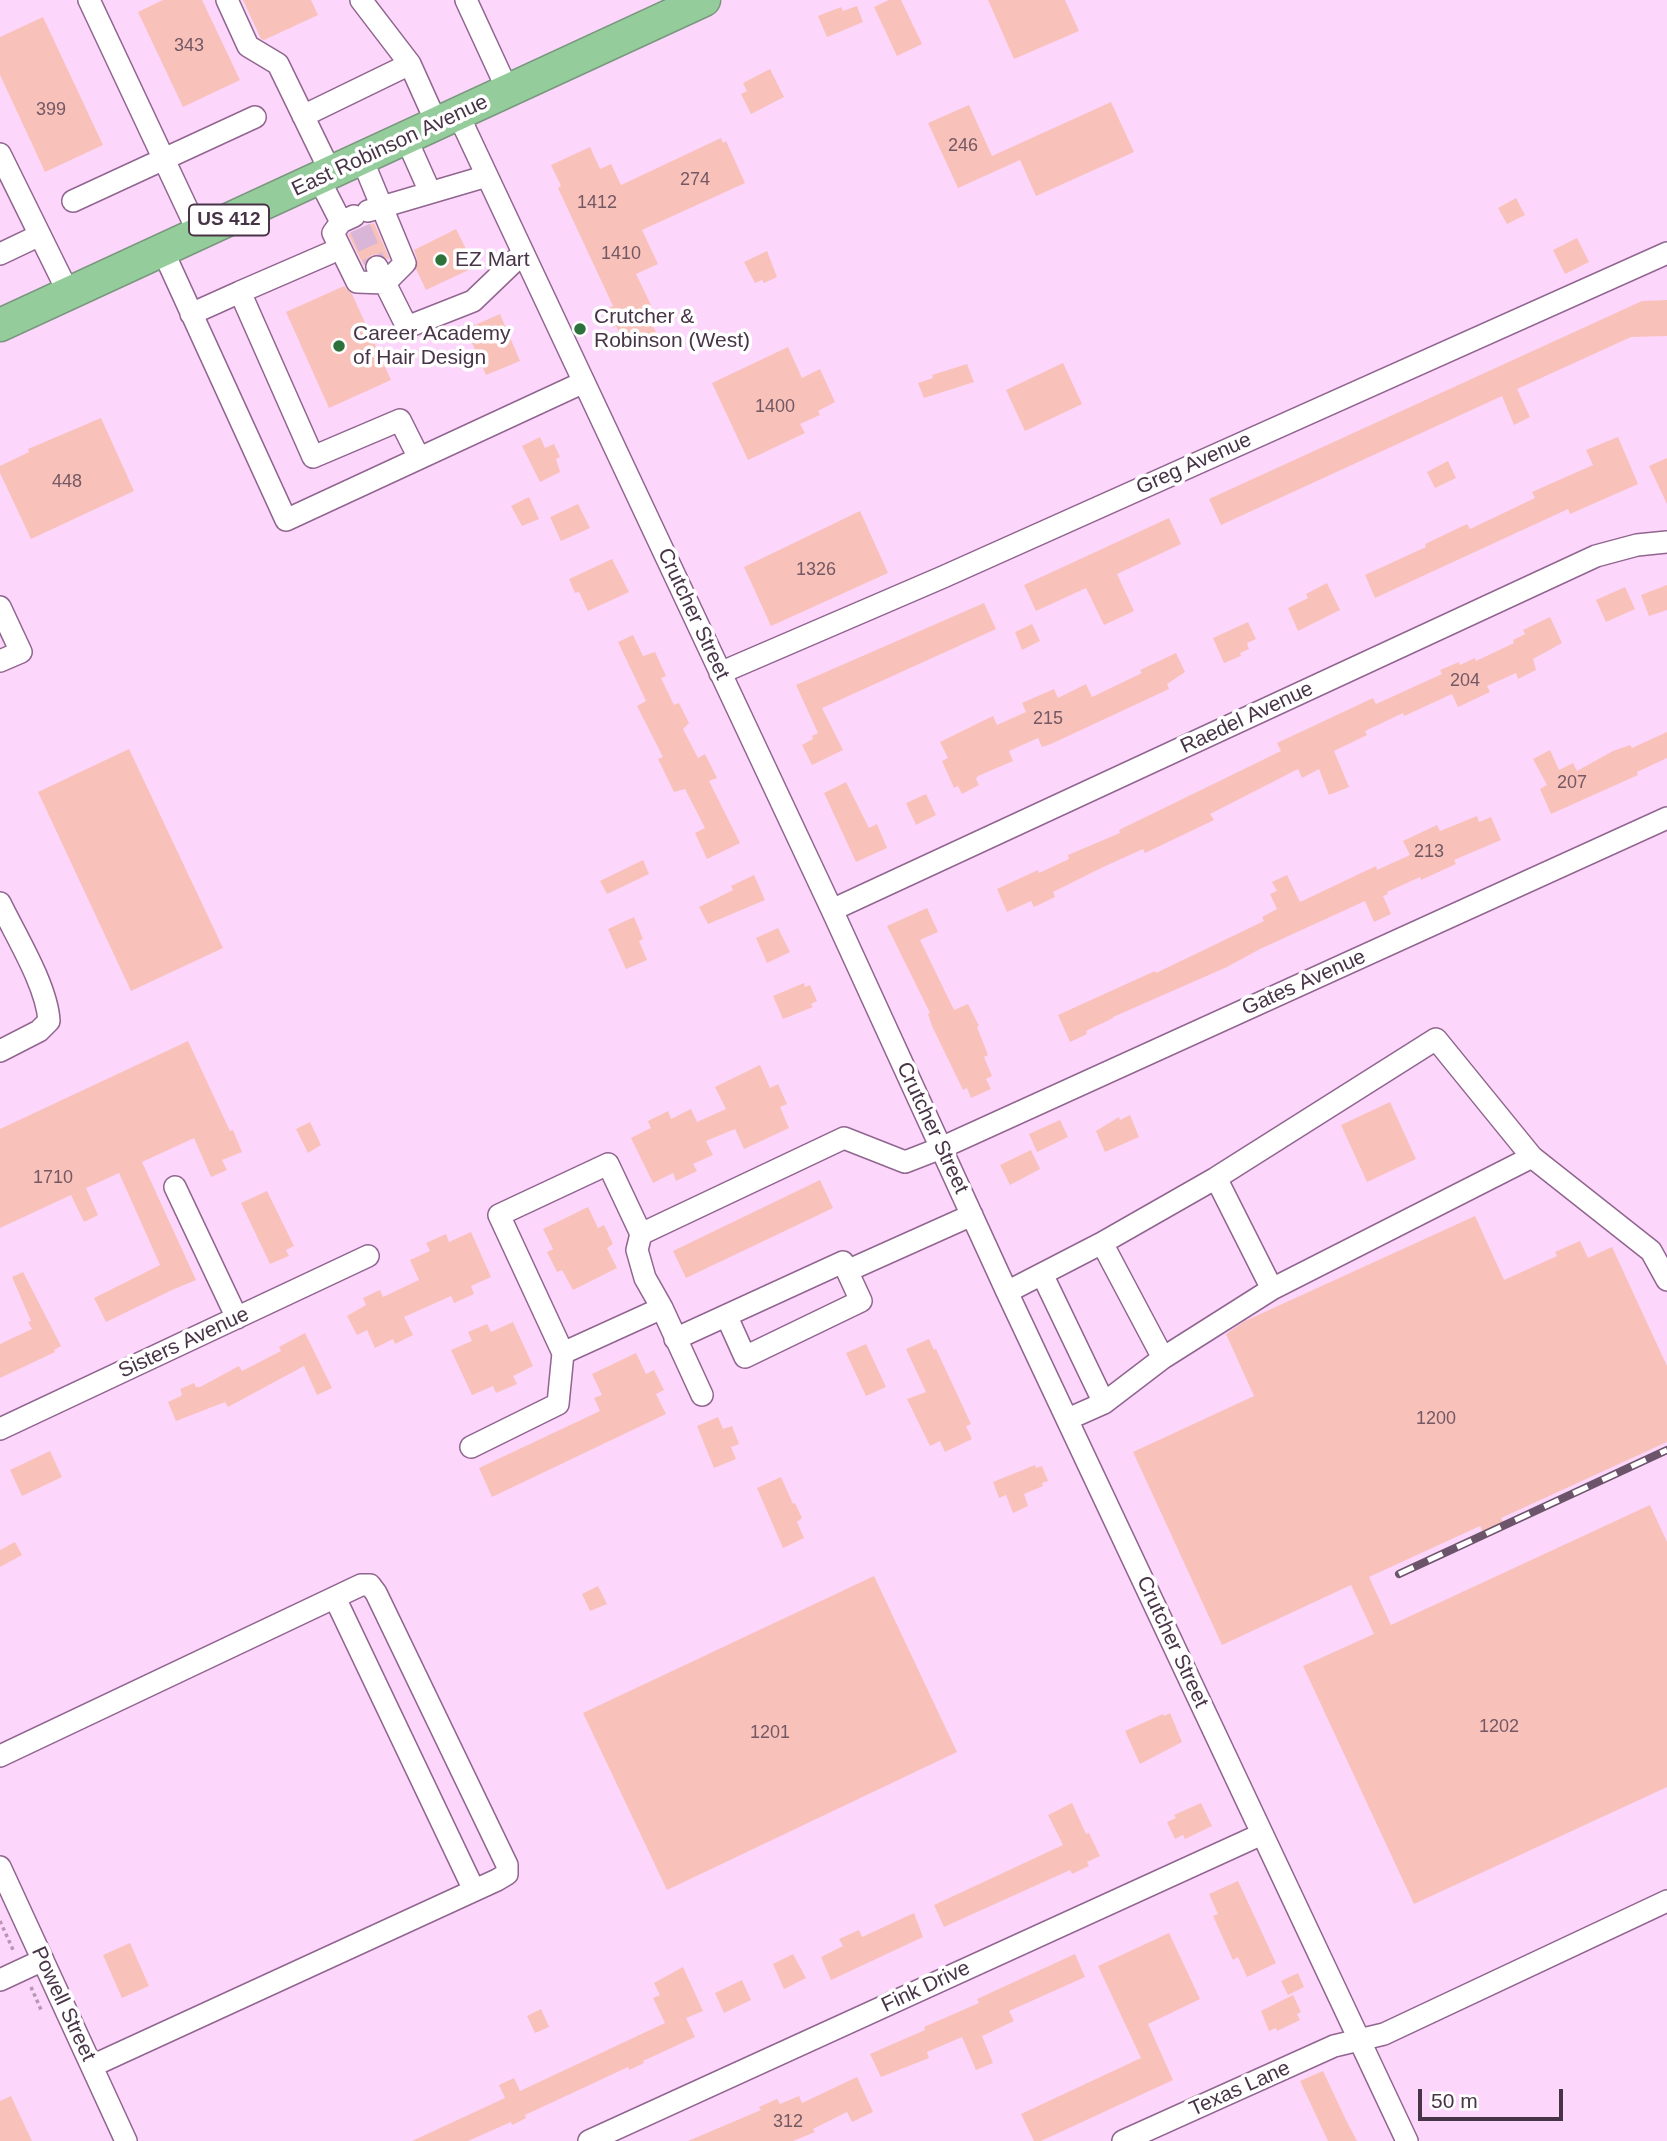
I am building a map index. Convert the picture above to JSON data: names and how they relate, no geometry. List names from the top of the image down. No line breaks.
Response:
{"streets":{"highway":["East Robinson Avenue","US 412"],"street":["Greg Avenue","Crutcher Street","Raedel Avenue","Gates Avenue","Sisters Avenue","Fink Drive","Powell Street","Texas Lane"]},"crossings":[["East Robinson Avenue","Crutcher Street"],["Greg Avenue","Crutcher Street"],["Crutcher Street","Raedel Avenue"],["Crutcher Street","Gates Avenue"],["Crutcher Street","Fink Drive"],["Crutcher Street","Texas Lane"]],"places":["EZ Mart","Crutcher & Robinson (West)","Career Academy of Hair Design"],"house_numbers":["343","399","246","274","1412","1410","1400","448","1326","204","215","207","213","1710","1200","1202","1201","312"],"scale_bar":"50 m"}
